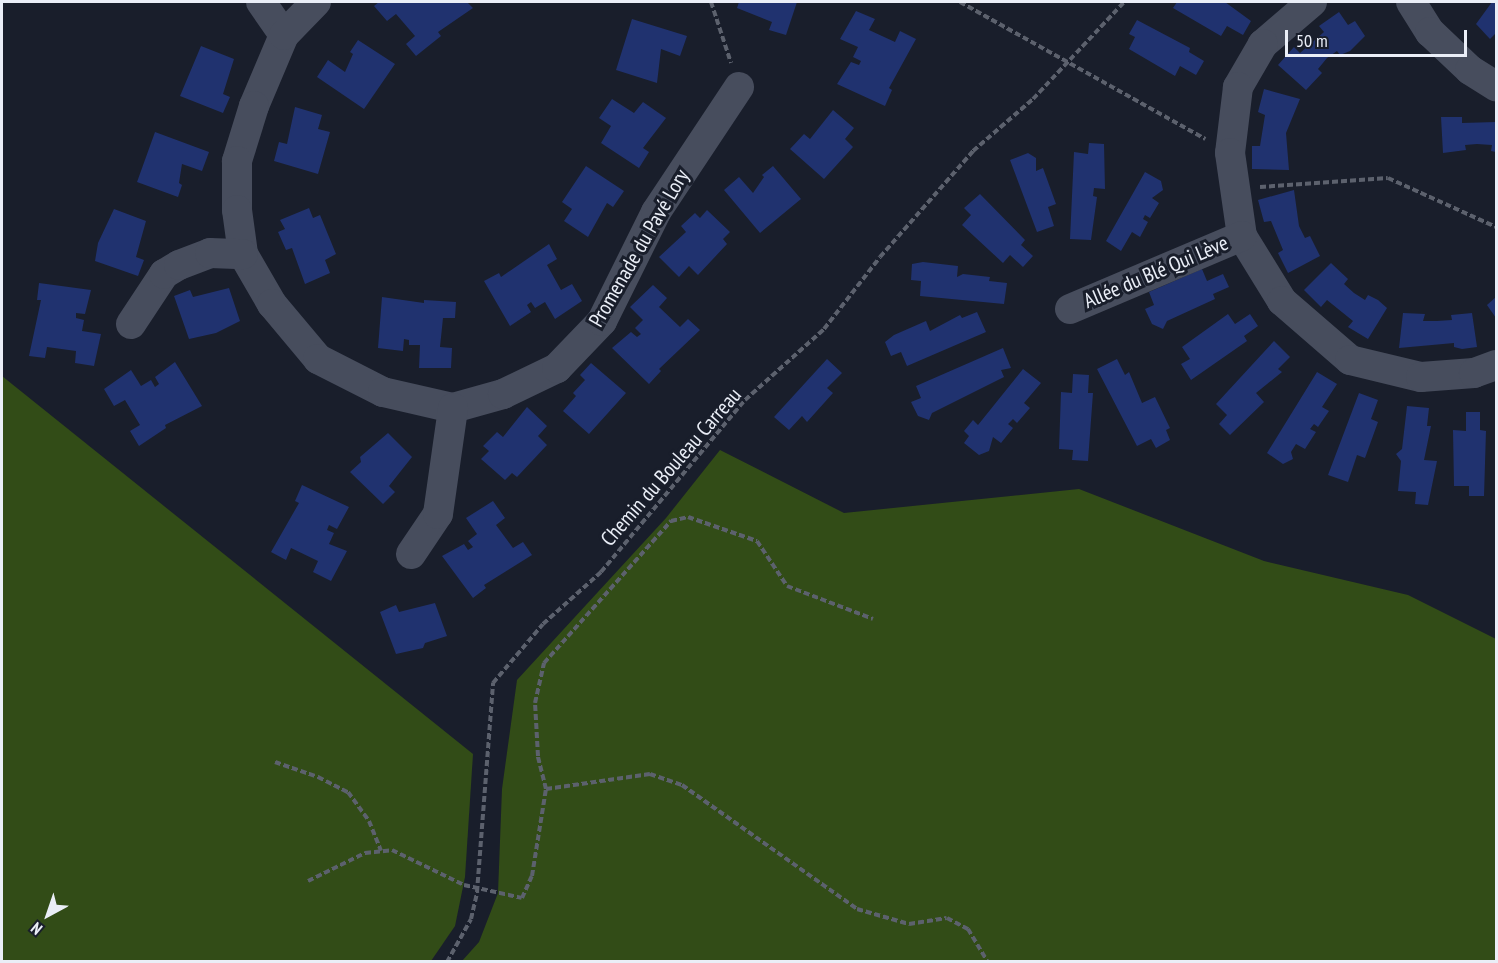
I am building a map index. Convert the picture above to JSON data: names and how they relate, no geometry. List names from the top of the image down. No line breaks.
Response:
{"streets":{"street":["Promenade du Pavé Lory","Allée du Blé Qui Lève"],"path":["Chemin du Bouleau Carreau"]},"scale_bar":"50 m","north":"bottom left"}
